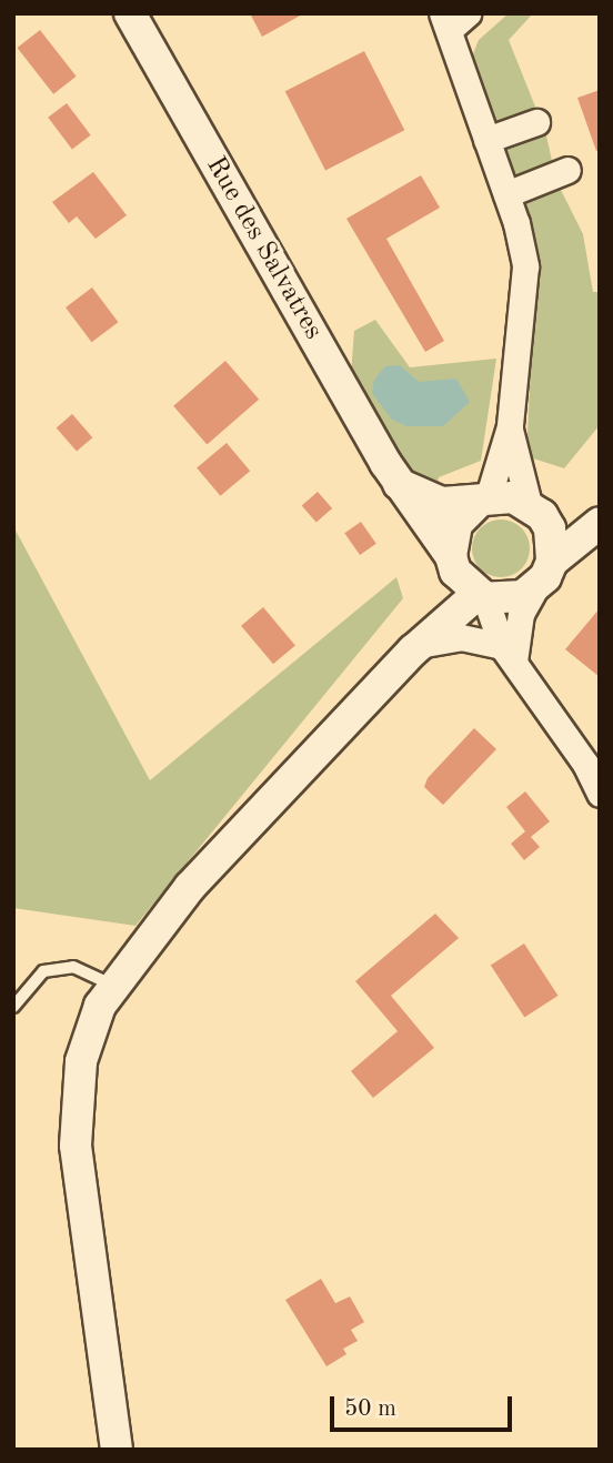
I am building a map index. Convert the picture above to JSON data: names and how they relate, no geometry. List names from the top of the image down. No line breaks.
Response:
{"streets":{"street":["Rue des Salvatres"]},"scale_bar":"50 m"}
